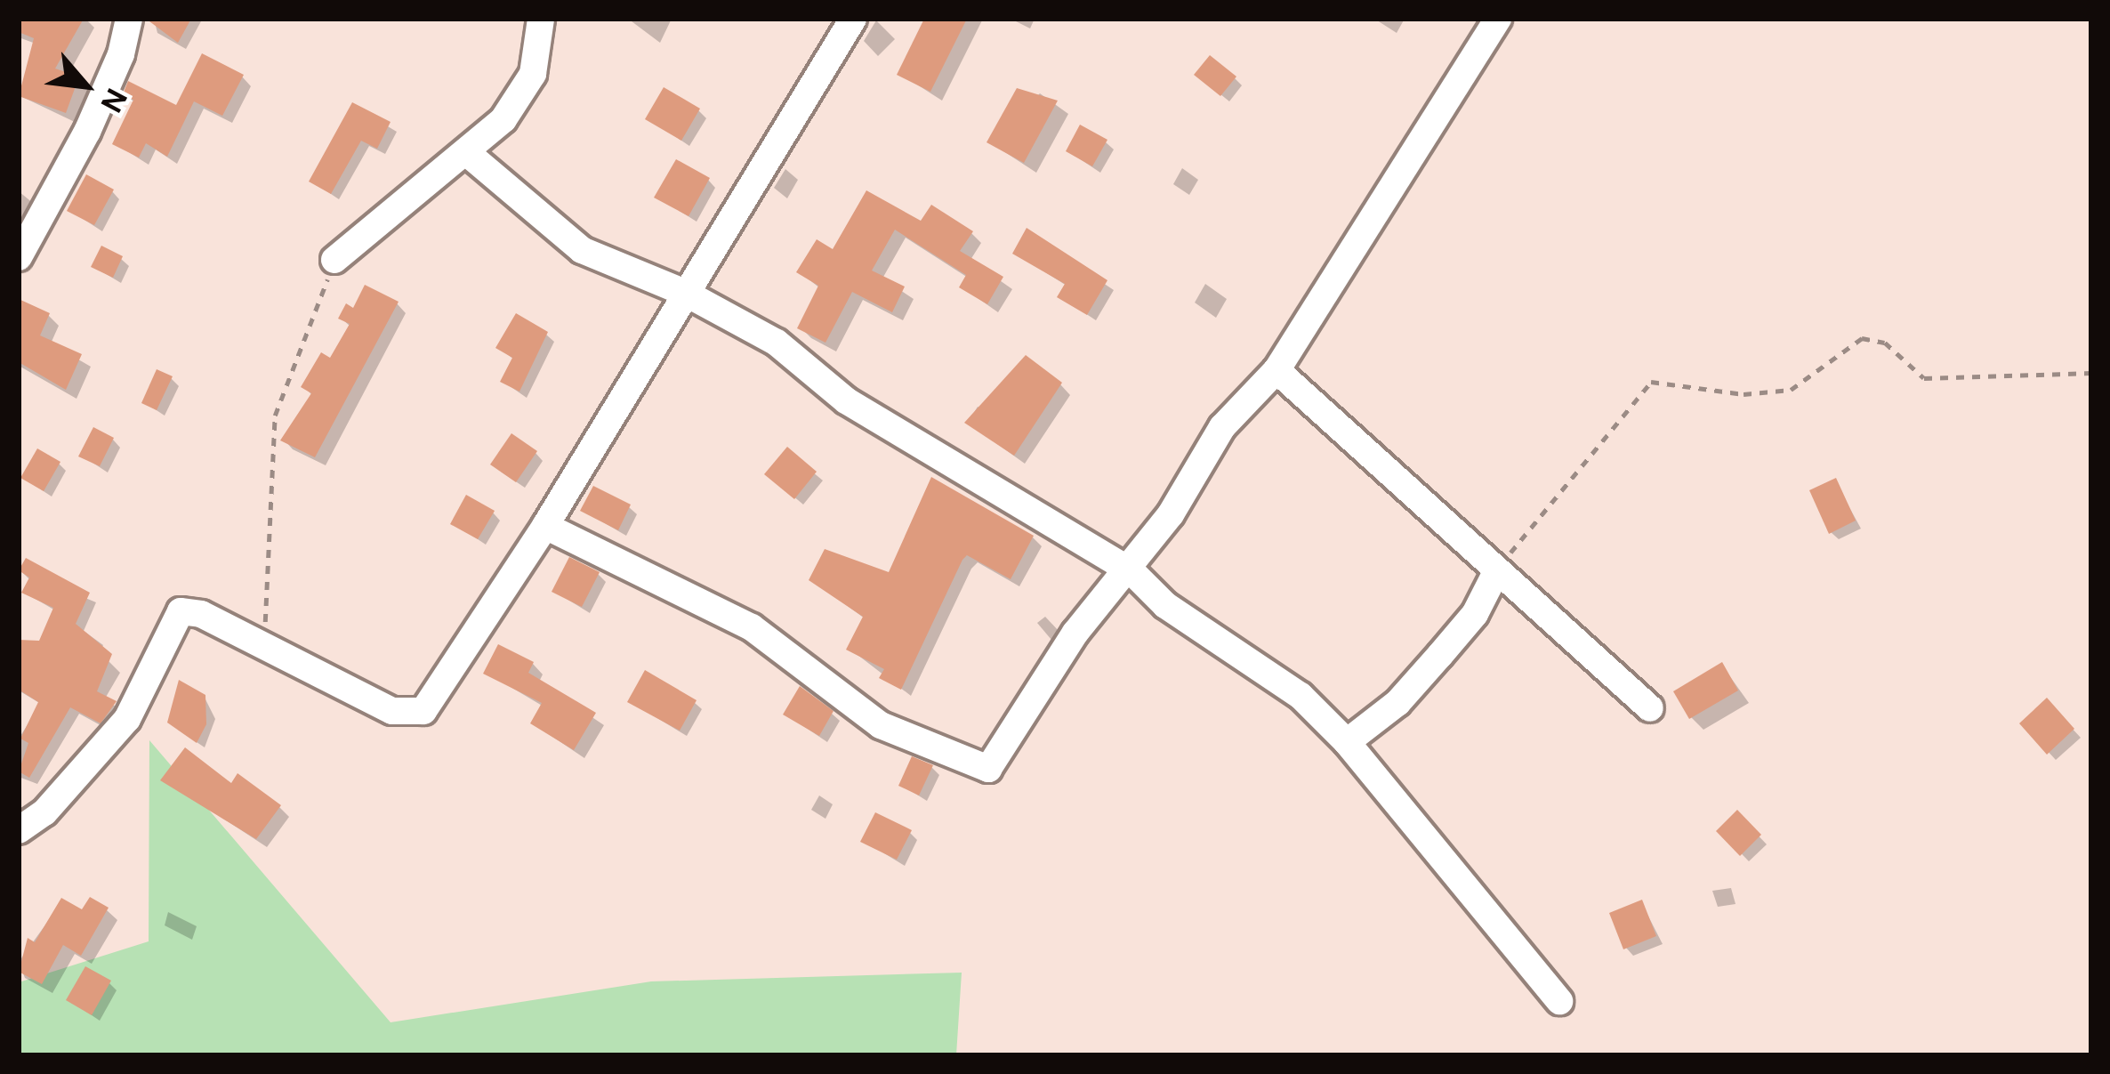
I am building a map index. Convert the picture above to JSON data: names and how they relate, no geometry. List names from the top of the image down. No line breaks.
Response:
{"north":"bottom right"}
